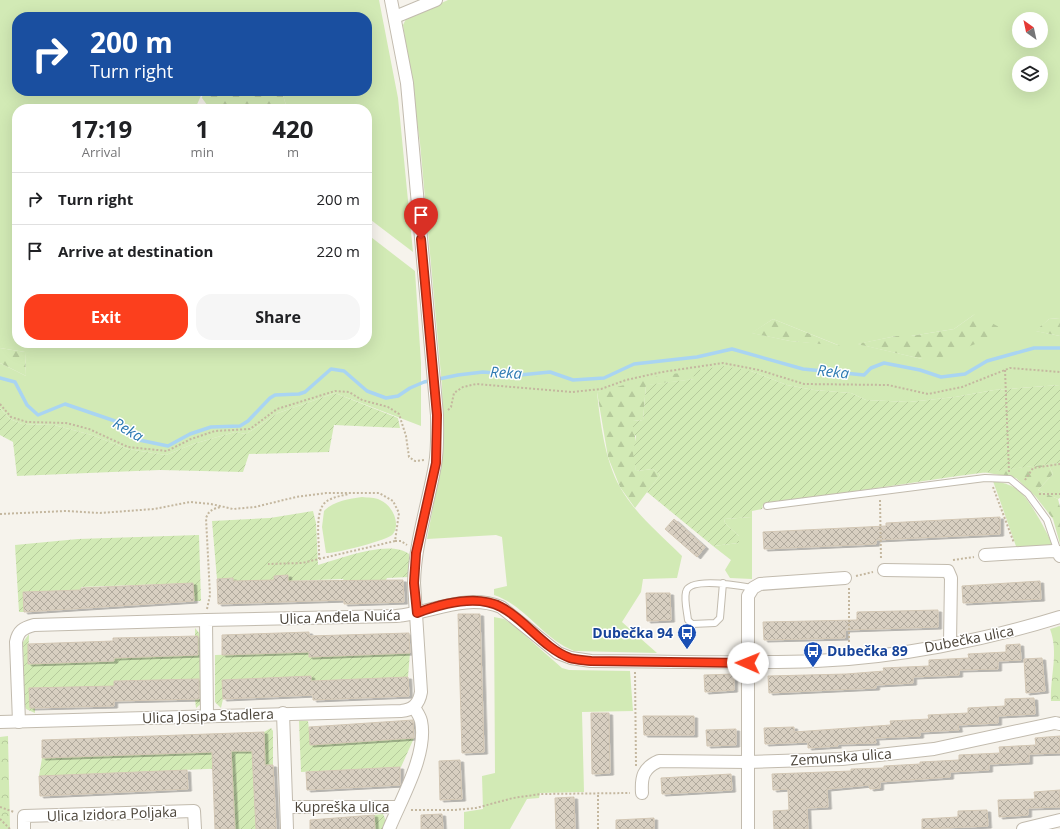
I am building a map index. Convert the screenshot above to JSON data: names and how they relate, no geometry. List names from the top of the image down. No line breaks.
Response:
{"streets":{"street":["Ulica Anđela Nuića","Dubečka ulica","Ulica Josipa Stadlera","Zemunska ulica","Kupreška ulica","Ulica Izidora Poljaka"]},"crossings":[["Ulica Anđela Nuića","Dubečka ulica"],["Ulica Anđela Nuića","Ulica Josipa Stadlera"]],"water":["Reka"],"places":{"bus stop":["Dubečka 94","Dubečka 89"]},"north":"top left","page":{"turn":["200 m","Turn right"],"eta":["17:19","Arrival","1","min","420","m"],"list":[{"name":"Turn right","value":"200 m"},{"name":"Arrive at destination","value":"220 m"}],"buttons":["Exit","Share"]}}
